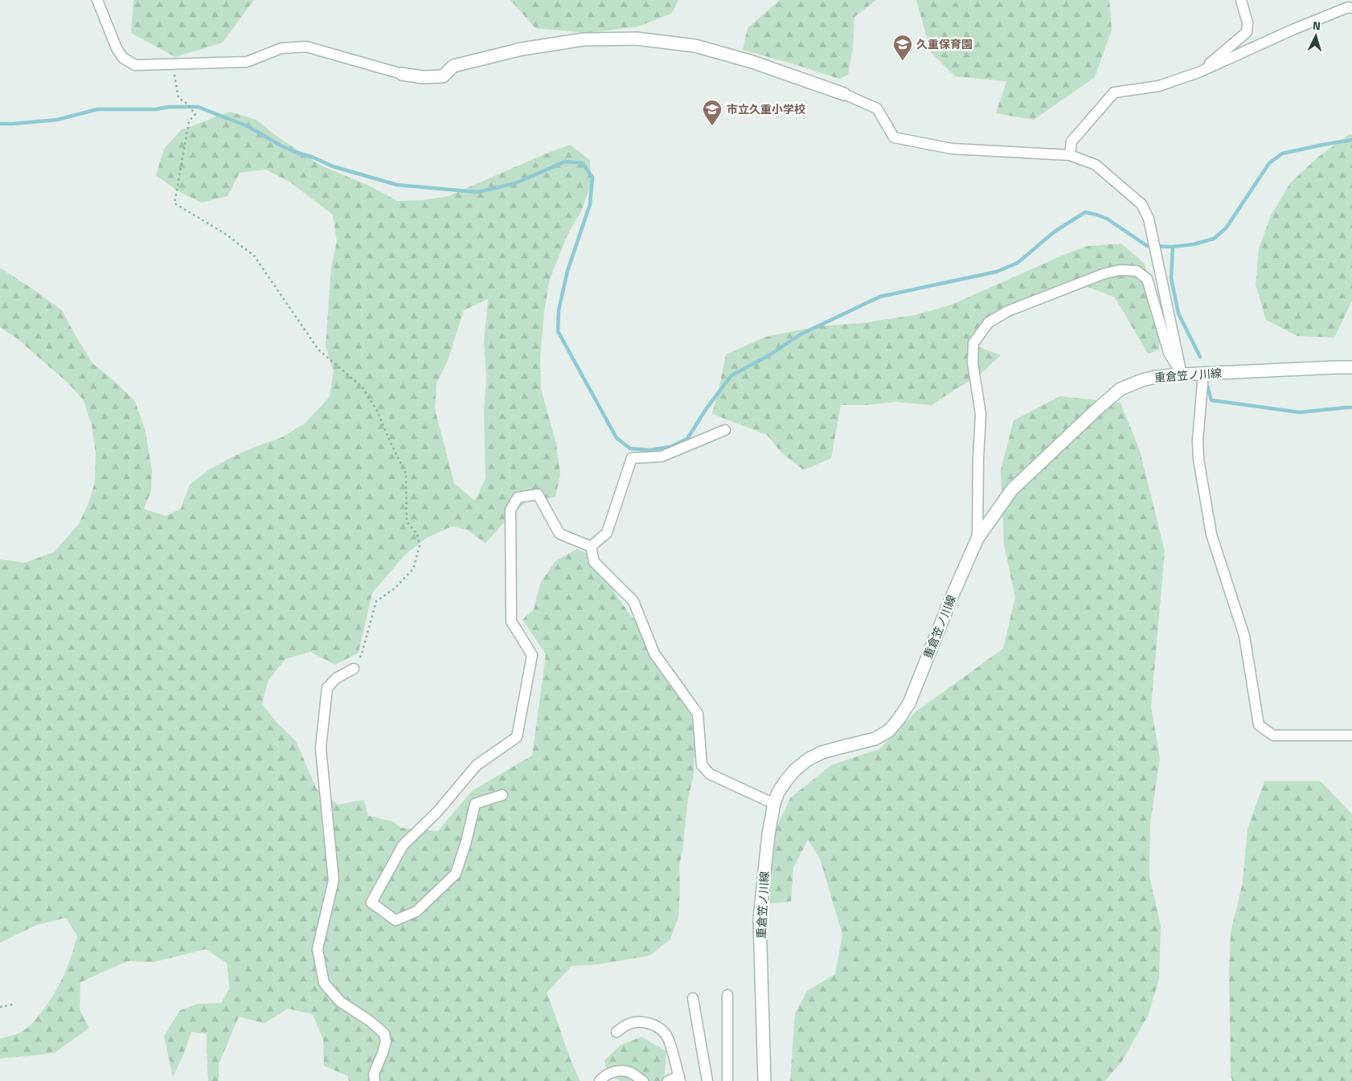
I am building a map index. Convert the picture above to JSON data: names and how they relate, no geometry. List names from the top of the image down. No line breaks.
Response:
{"streets":{"main road":["重倉笠ノ川線"]},"places":{"school or university":["久重保育園","市立久重小学校"]},"north":"top"}
